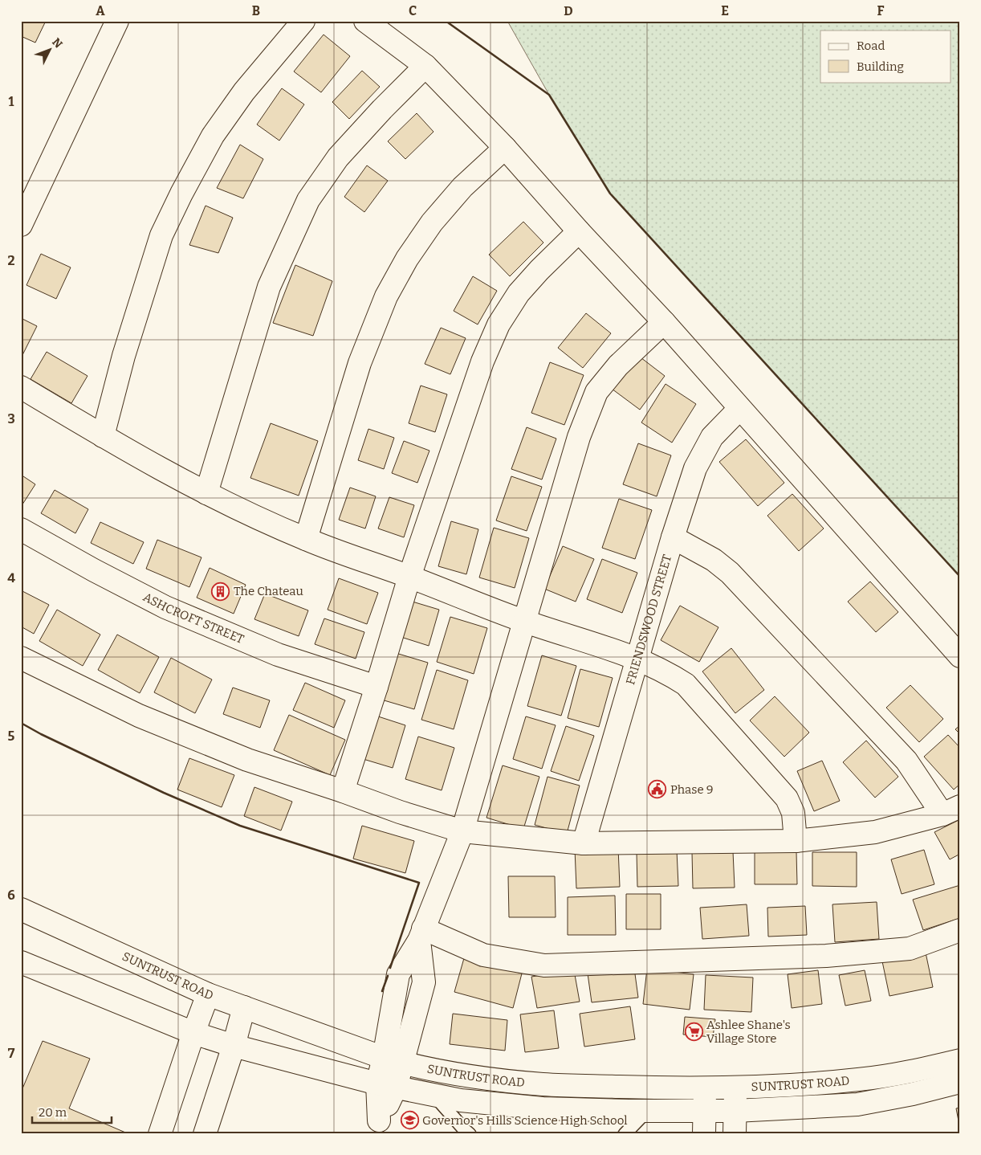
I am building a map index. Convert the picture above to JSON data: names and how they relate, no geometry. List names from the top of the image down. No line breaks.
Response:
{"streets":{"street":["ASHCROFT STREET","FRIENDSWOOD STREET","SUNTRUST ROAD"]},"places":{"building":["The Chateau"],"public building":["Phase 9"],"supermarket":["Ashlee Shane's Village Store"],"school or university":["Governor's Hills Science High School"]},"legend":["Road","Building"],"scale_bar":"20 m","north":"top right","grid":{"columns":["A","B","C","D","E","F"],"rows":["1","2","3","4","5","6","7"]}}
